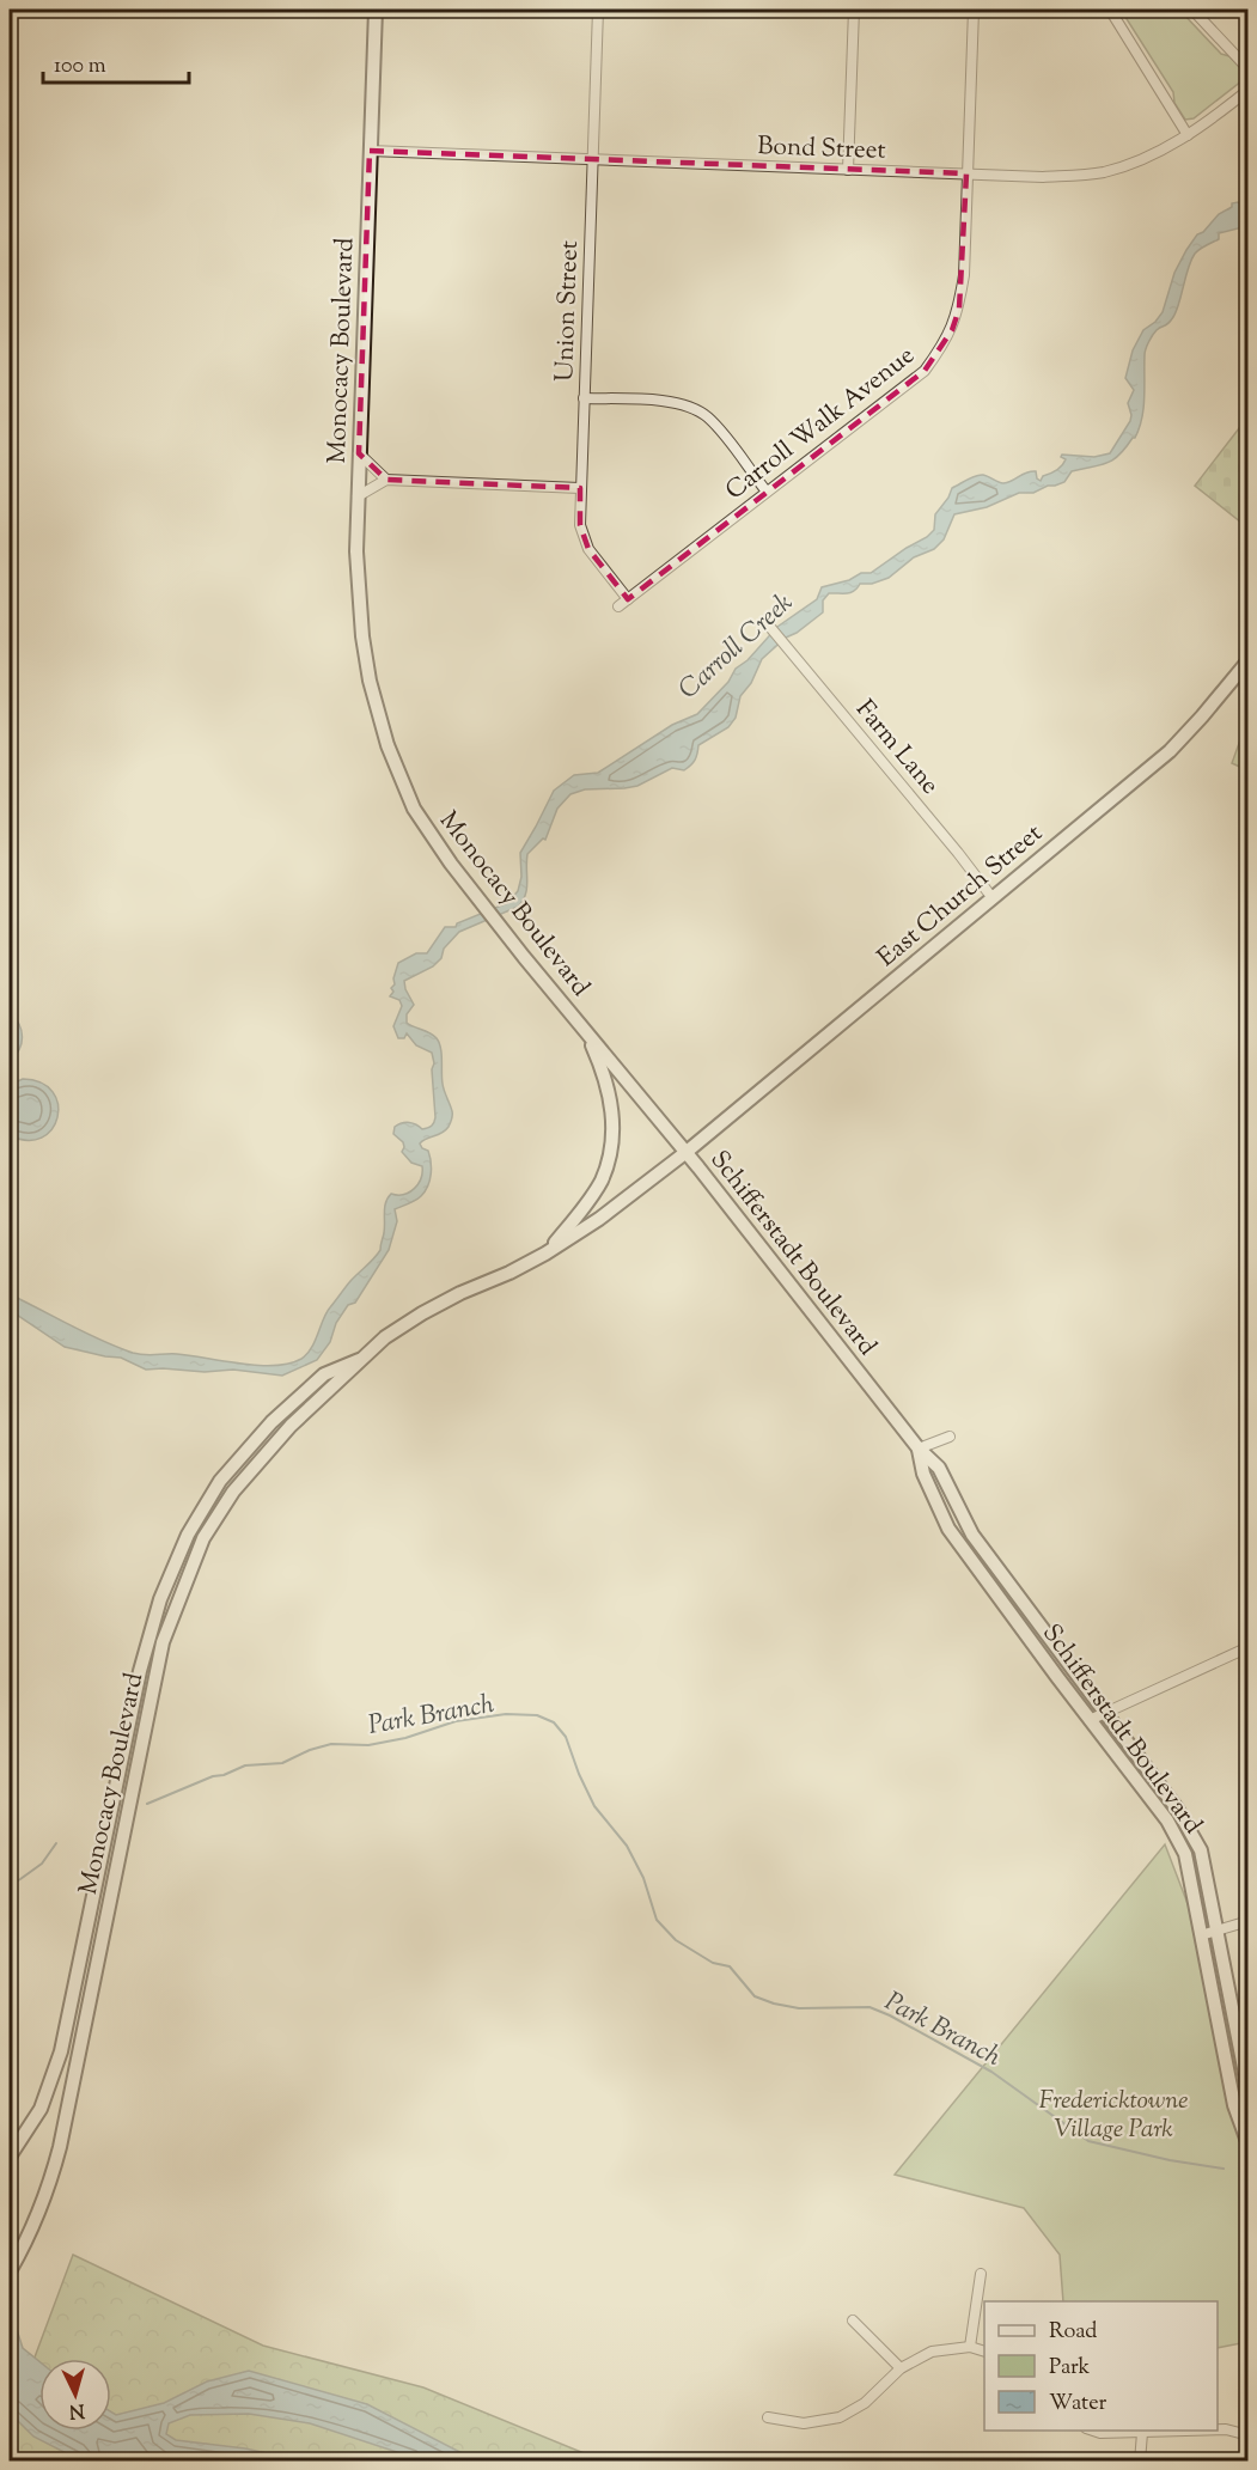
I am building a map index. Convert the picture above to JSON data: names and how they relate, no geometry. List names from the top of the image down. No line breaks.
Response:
{"streets":{"main road":["Monocacy Boulevard","East Church Street","Schifferstadt Boulevard"],"street":["Bond Street","Union Street","Carroll Walk Avenue","Farm Lane"]},"crossings":[["Bond Street","Union Street"],["Bond Street","Monocacy Boulevard"],["Bond Street","Carroll Walk Avenue"],["Union Street","Carroll Walk Avenue"],["Monocacy Boulevard","East Church Street"],["Monocacy Boulevard","Schifferstadt Boulevard"],["Farm Lane","East Church Street"],["East Church Street","Schifferstadt Boulevard"]],"water":["Carroll Creek","Park Branch"],"parks":["Fredericktowne Village Park"],"legend":["Road","Park","Water"],"scale_bar":"100 m","north":"bottom"}
